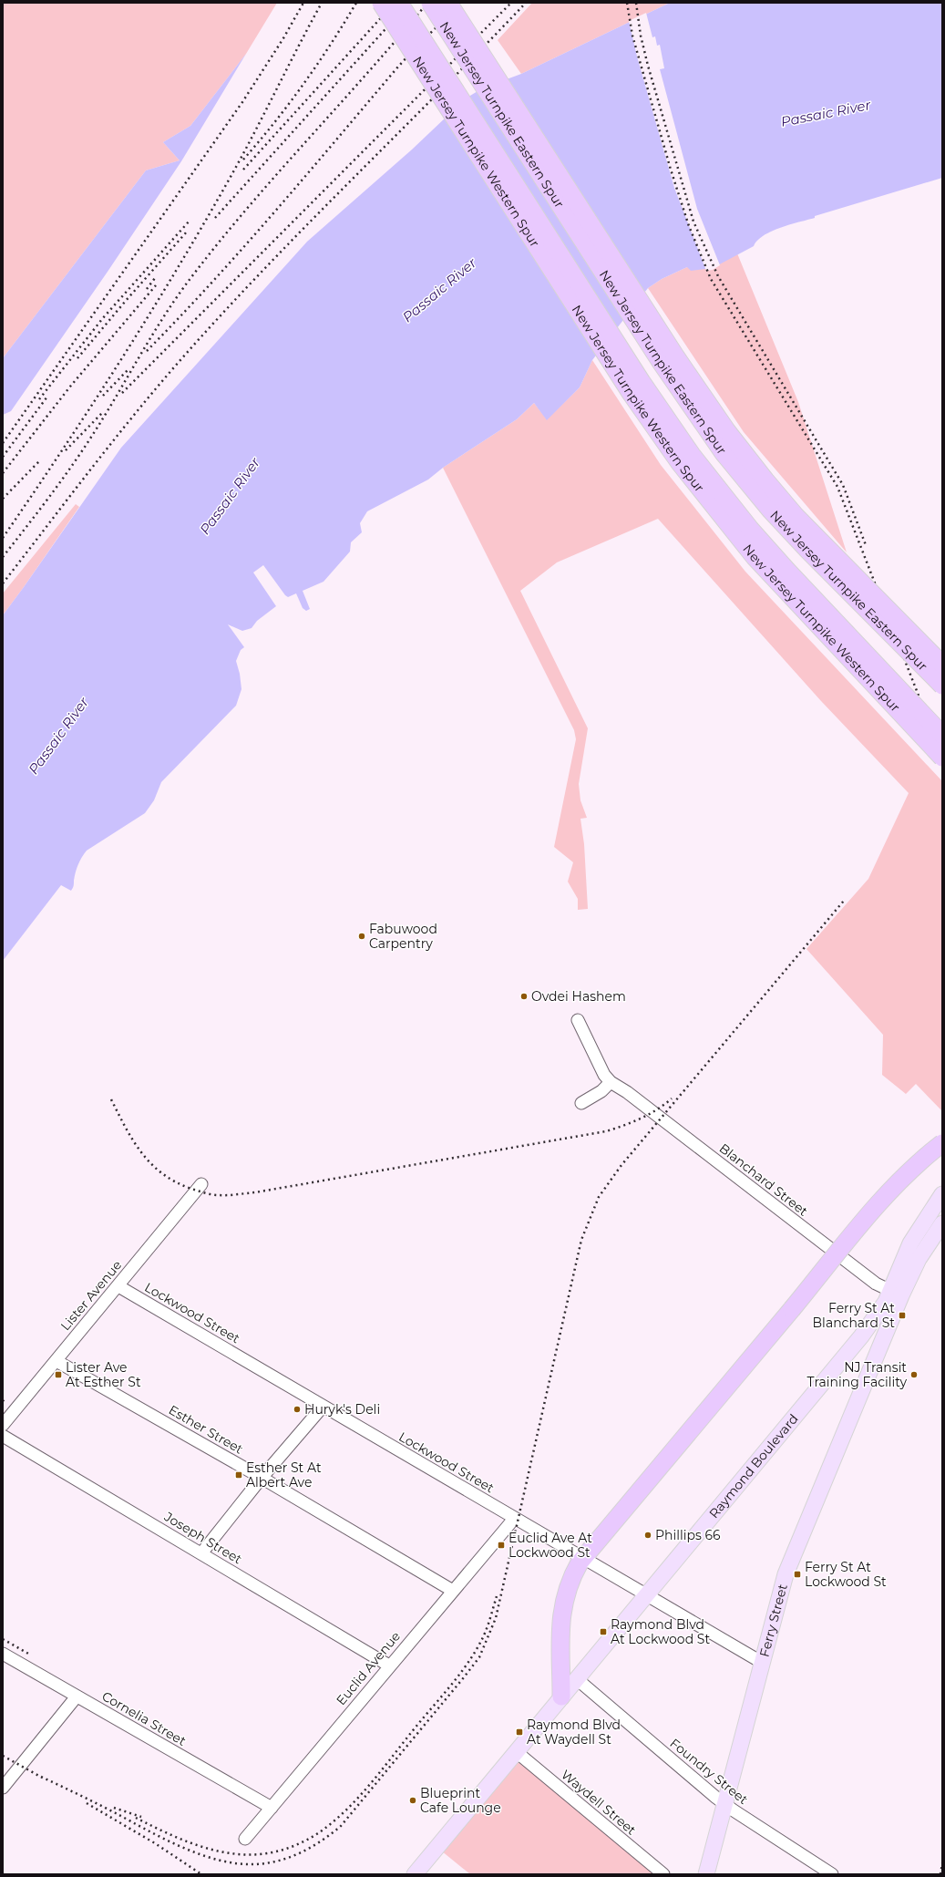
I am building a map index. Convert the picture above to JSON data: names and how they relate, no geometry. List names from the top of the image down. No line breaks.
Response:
{"streets":{"highway":["New Jersey Turnpike Eastern Spur","New Jersey Turnpike Western Spur"],"main road":["Raymond Boulevard","Ferry Street"],"street":["Blanchard Street","Lister Avenue","Lockwood Street","Esther Street","Joseph Street","Euclid Avenue","Cornelia Street","Foundry Street","Waydell Street"]},"crossings":[["Blanchard Street","Raymond Boulevard"],["Blanchard Street","Ferry Street"],["Lister Avenue","Lockwood Street"],["Lister Avenue","Esther Street"],["Lockwood Street","Raymond Boulevard"],["Lockwood Street","Ferry Street"],["Lockwood Street","Euclid Avenue"],["Esther Street","Euclid Avenue"],["Raymond Boulevard","Ferry Street"],["Raymond Boulevard","Foundry Street"],["Raymond Boulevard","Waydell Street"],["Joseph Street","Euclid Avenue"],["Ferry Street","Foundry Street"],["Euclid Avenue","Cornelia Street"]],"water":["Passaic River"],"places":{"other":["Fabuwood Carpentry","Ovdei Hashem","NJ Transit Training Facility","Huryk's Deli","Phillips 66","Blueprint Cafe Lounge"],"transit":["Ferry St At Blanchard St","Lister Ave At Esther St","Esther St At Albert Ave","Euclid Ave At Lockwood St","Ferry St At Lockwood St","Raymond Blvd At Lockwood St","Raymond Blvd At Waydell St"]}}
